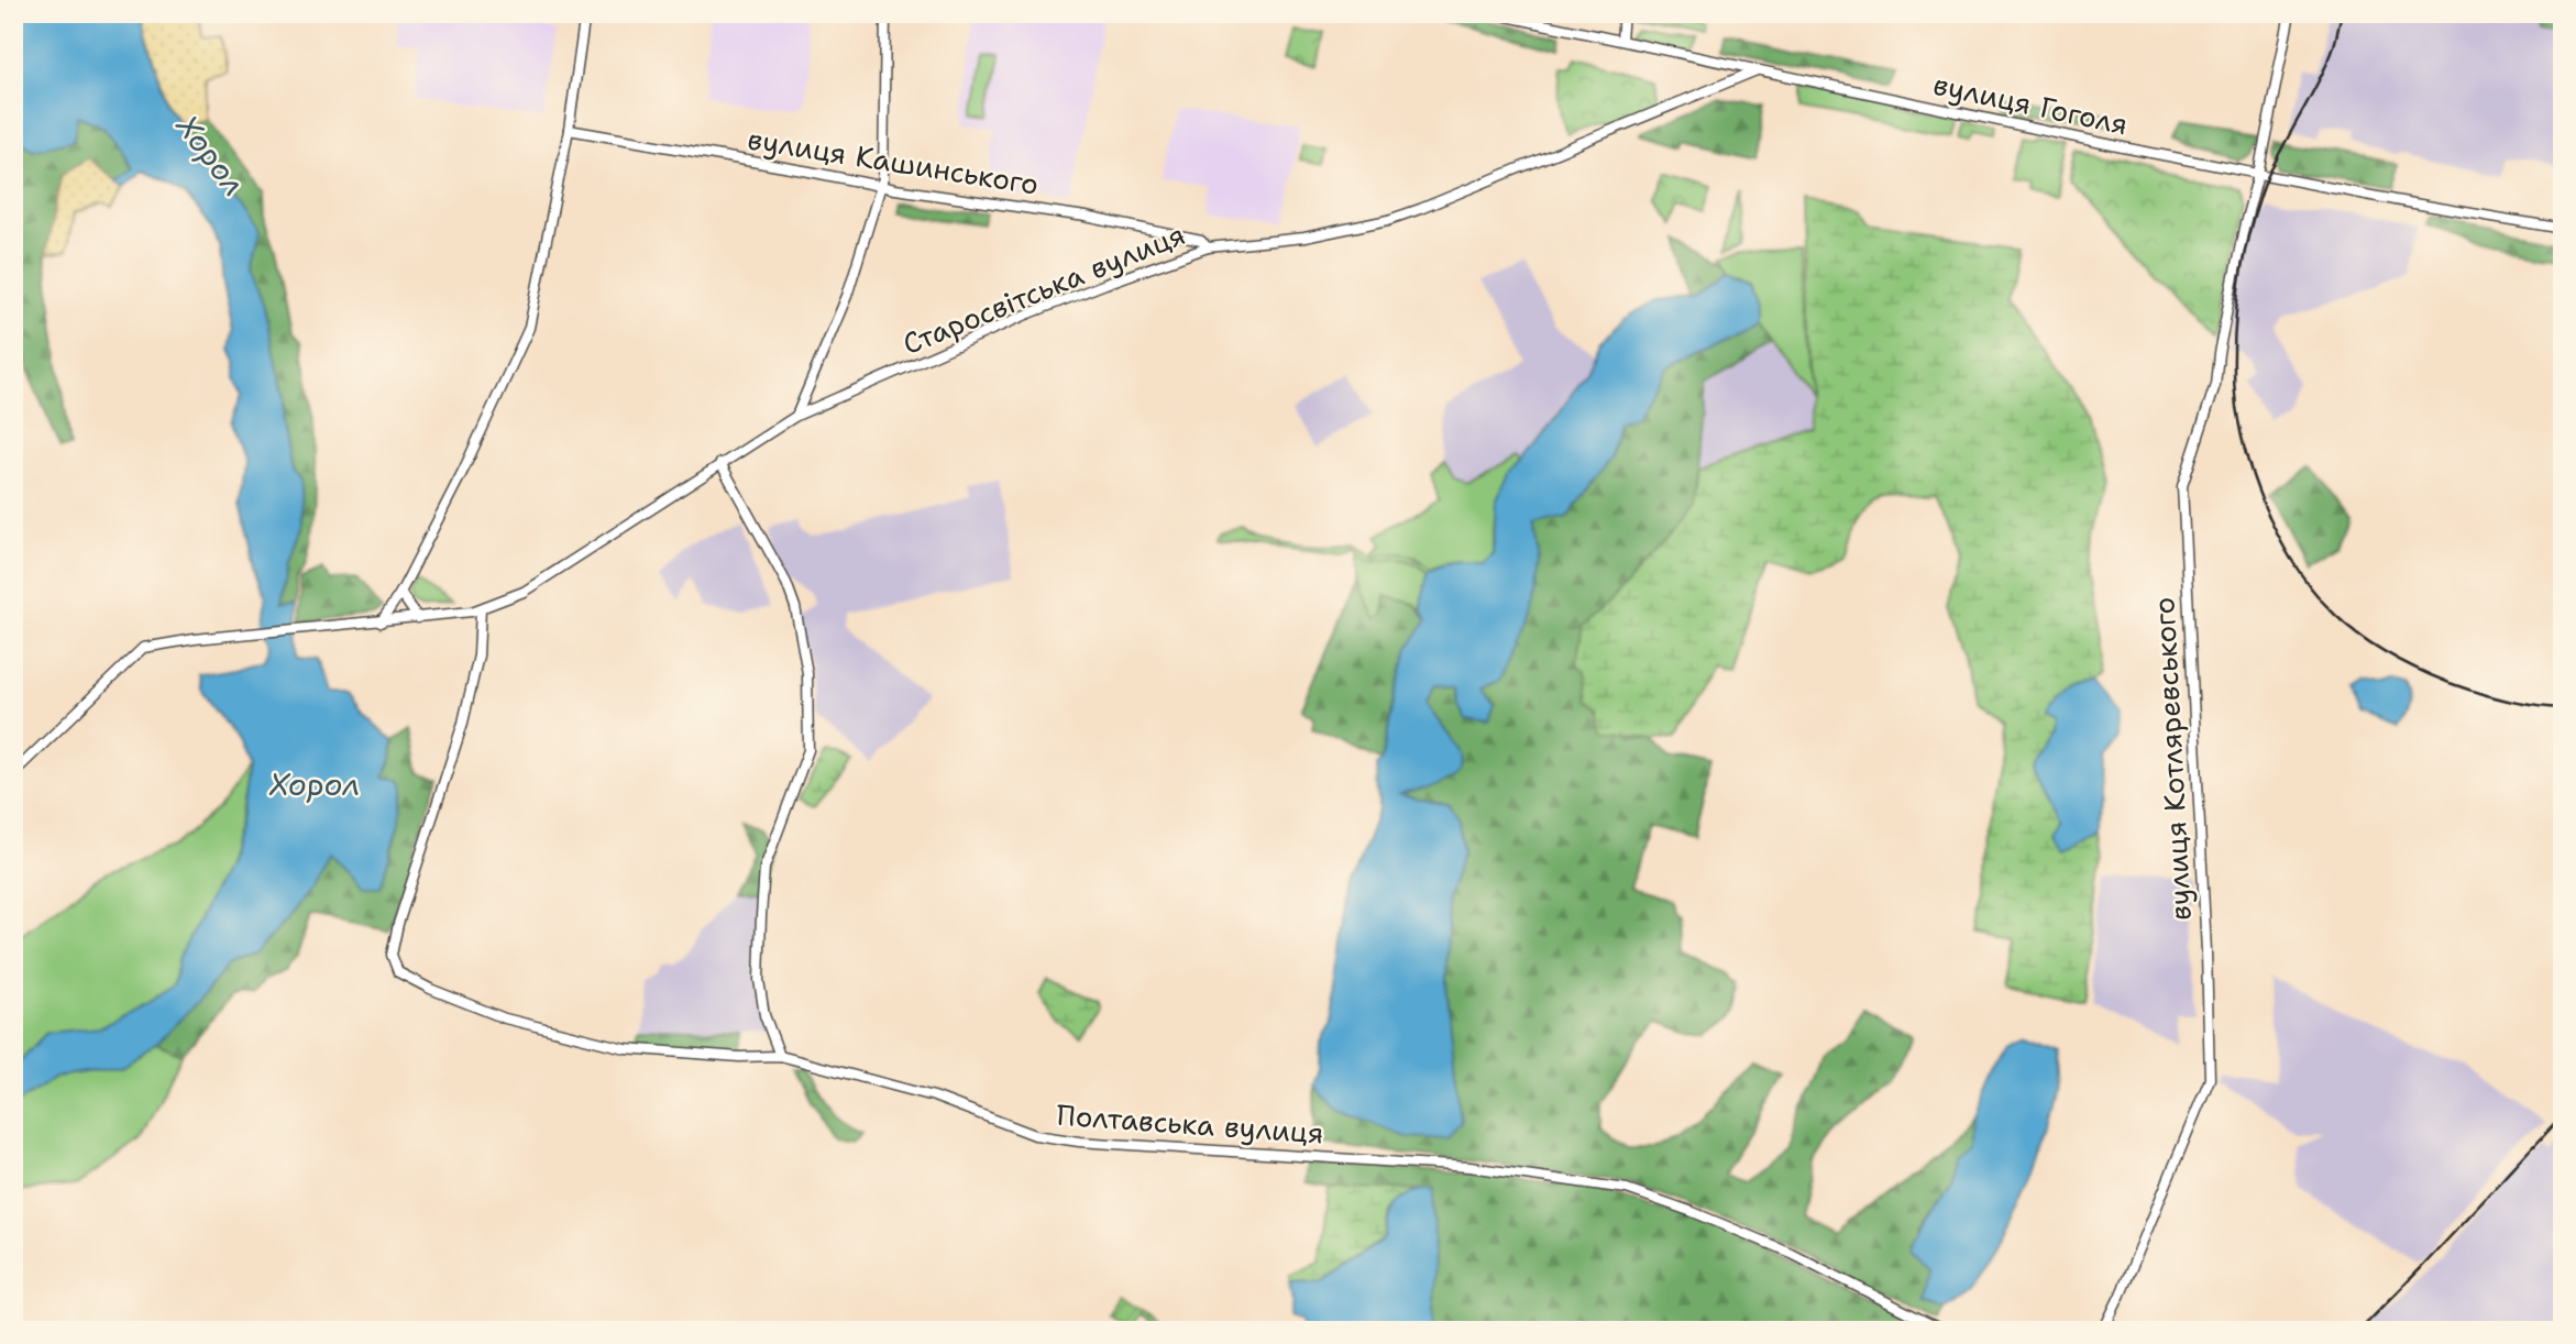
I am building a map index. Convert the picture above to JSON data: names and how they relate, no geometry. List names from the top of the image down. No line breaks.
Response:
{"streets":{"street":["вулиця Гоголя","вулиця Кашинського","Старосвітська вулиця","вулиця Котляревського","Полтавська вулиця"]},"crossings":[["вулиця Гоголя","Старосвітська вулиця"],["вулиця Гоголя","вулиця Котляревського"],["вулиця Кашинського","Старосвітська вулиця"],["Старосвітська вулиця","Полтавська вулиця"]],"water":["Хорол"]}
